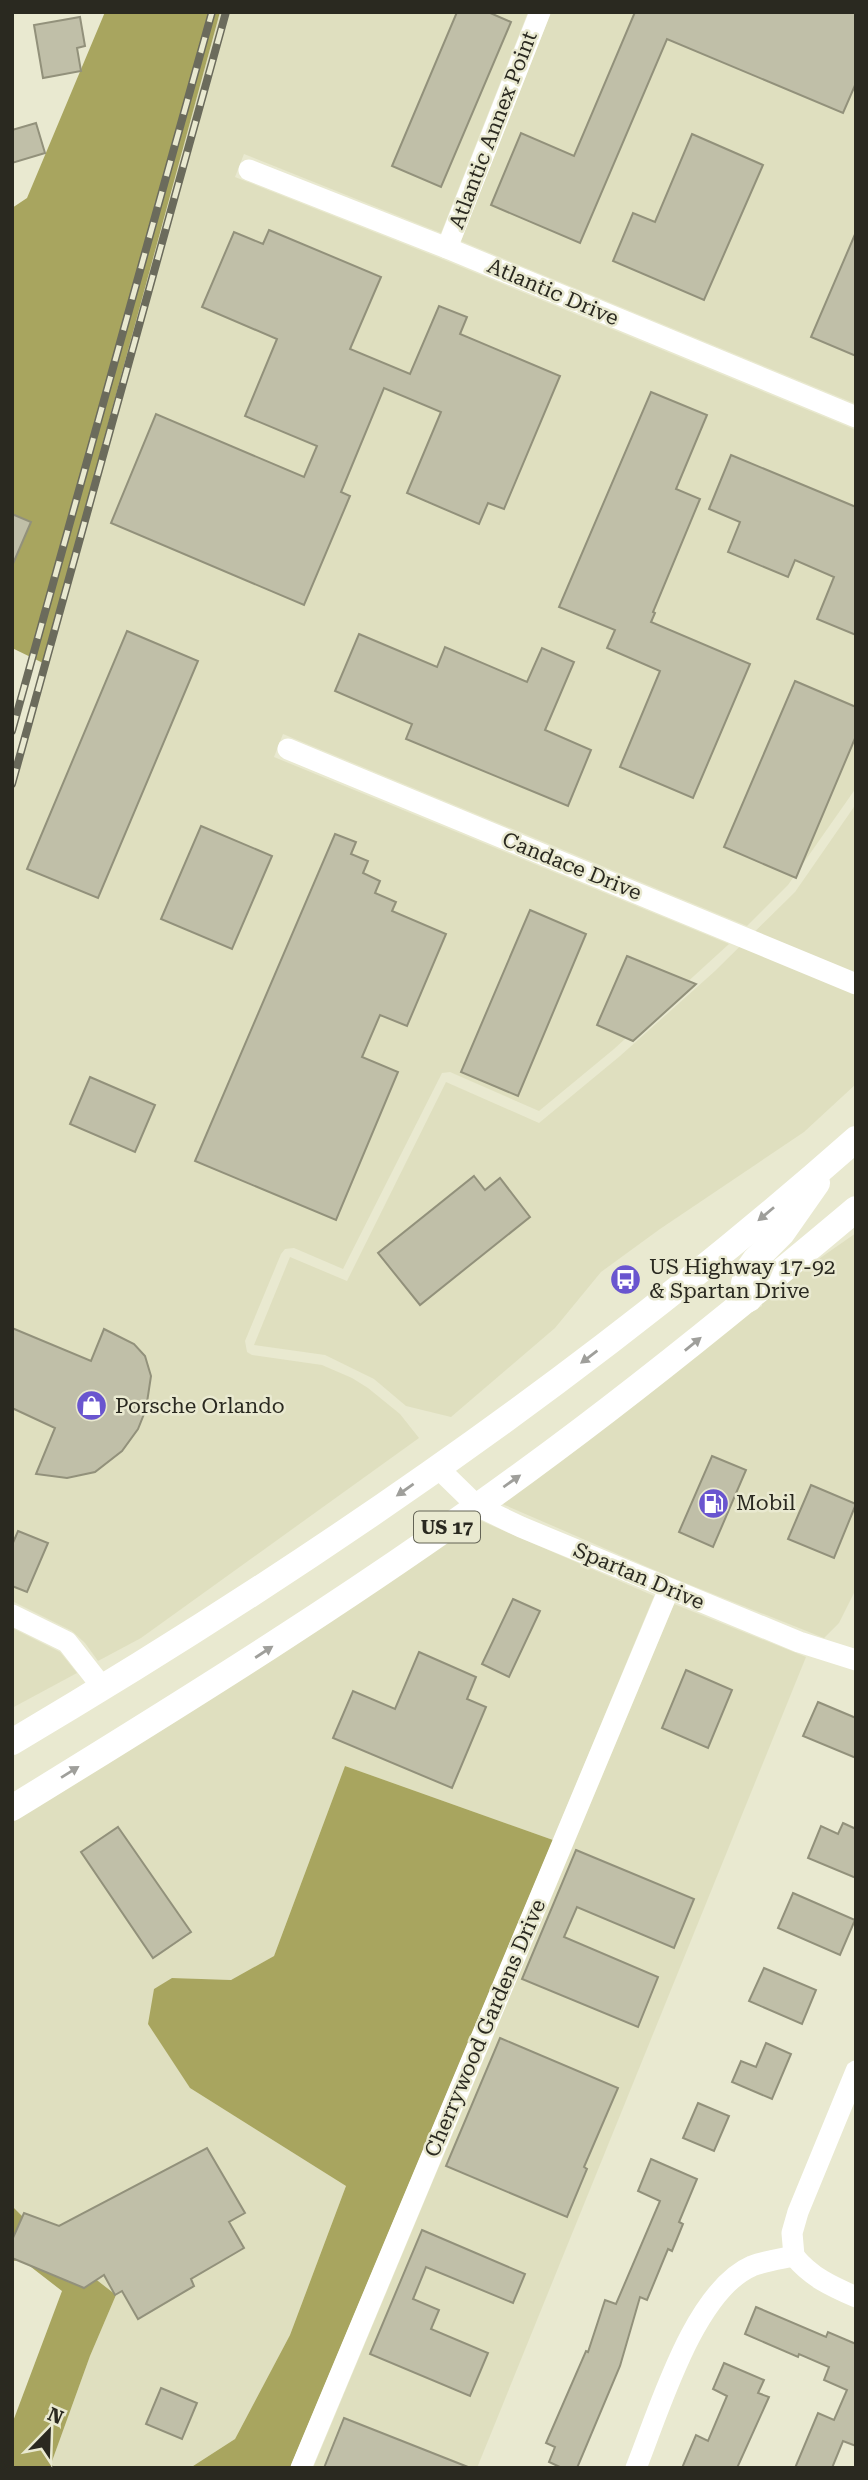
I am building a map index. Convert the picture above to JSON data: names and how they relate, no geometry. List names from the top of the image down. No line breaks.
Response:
{"streets":{"main road":["US 17"],"street":["Atlantic Annex Point","Atlantic Drive","Candace Drive","Spartan Drive","Cherrywood Gardens Drive"]},"crossings":[["Atlantic Annex Point","Atlantic Drive"],["US 17","Spartan Drive"],["Spartan Drive","Cherrywood Gardens Drive"]],"places":{"bus stop":["US Highway 17-92 & Spartan Drive"],"shop":["Porsche Orlando"],"fuel station":["Mobil"]},"north":"top right"}
